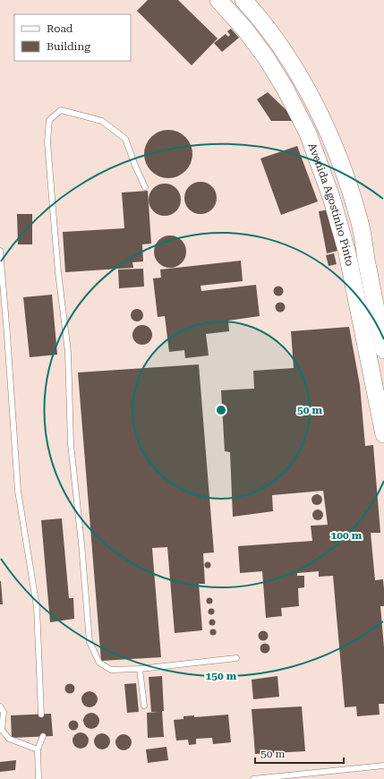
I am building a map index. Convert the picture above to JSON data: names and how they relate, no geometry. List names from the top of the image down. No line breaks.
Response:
{"streets":{"main road":["Avenida Agostinho Pinto"]},"legend":["Road","Building"],"scale_bar":"50 m","rings":["50 m","100 m","150 m"]}
